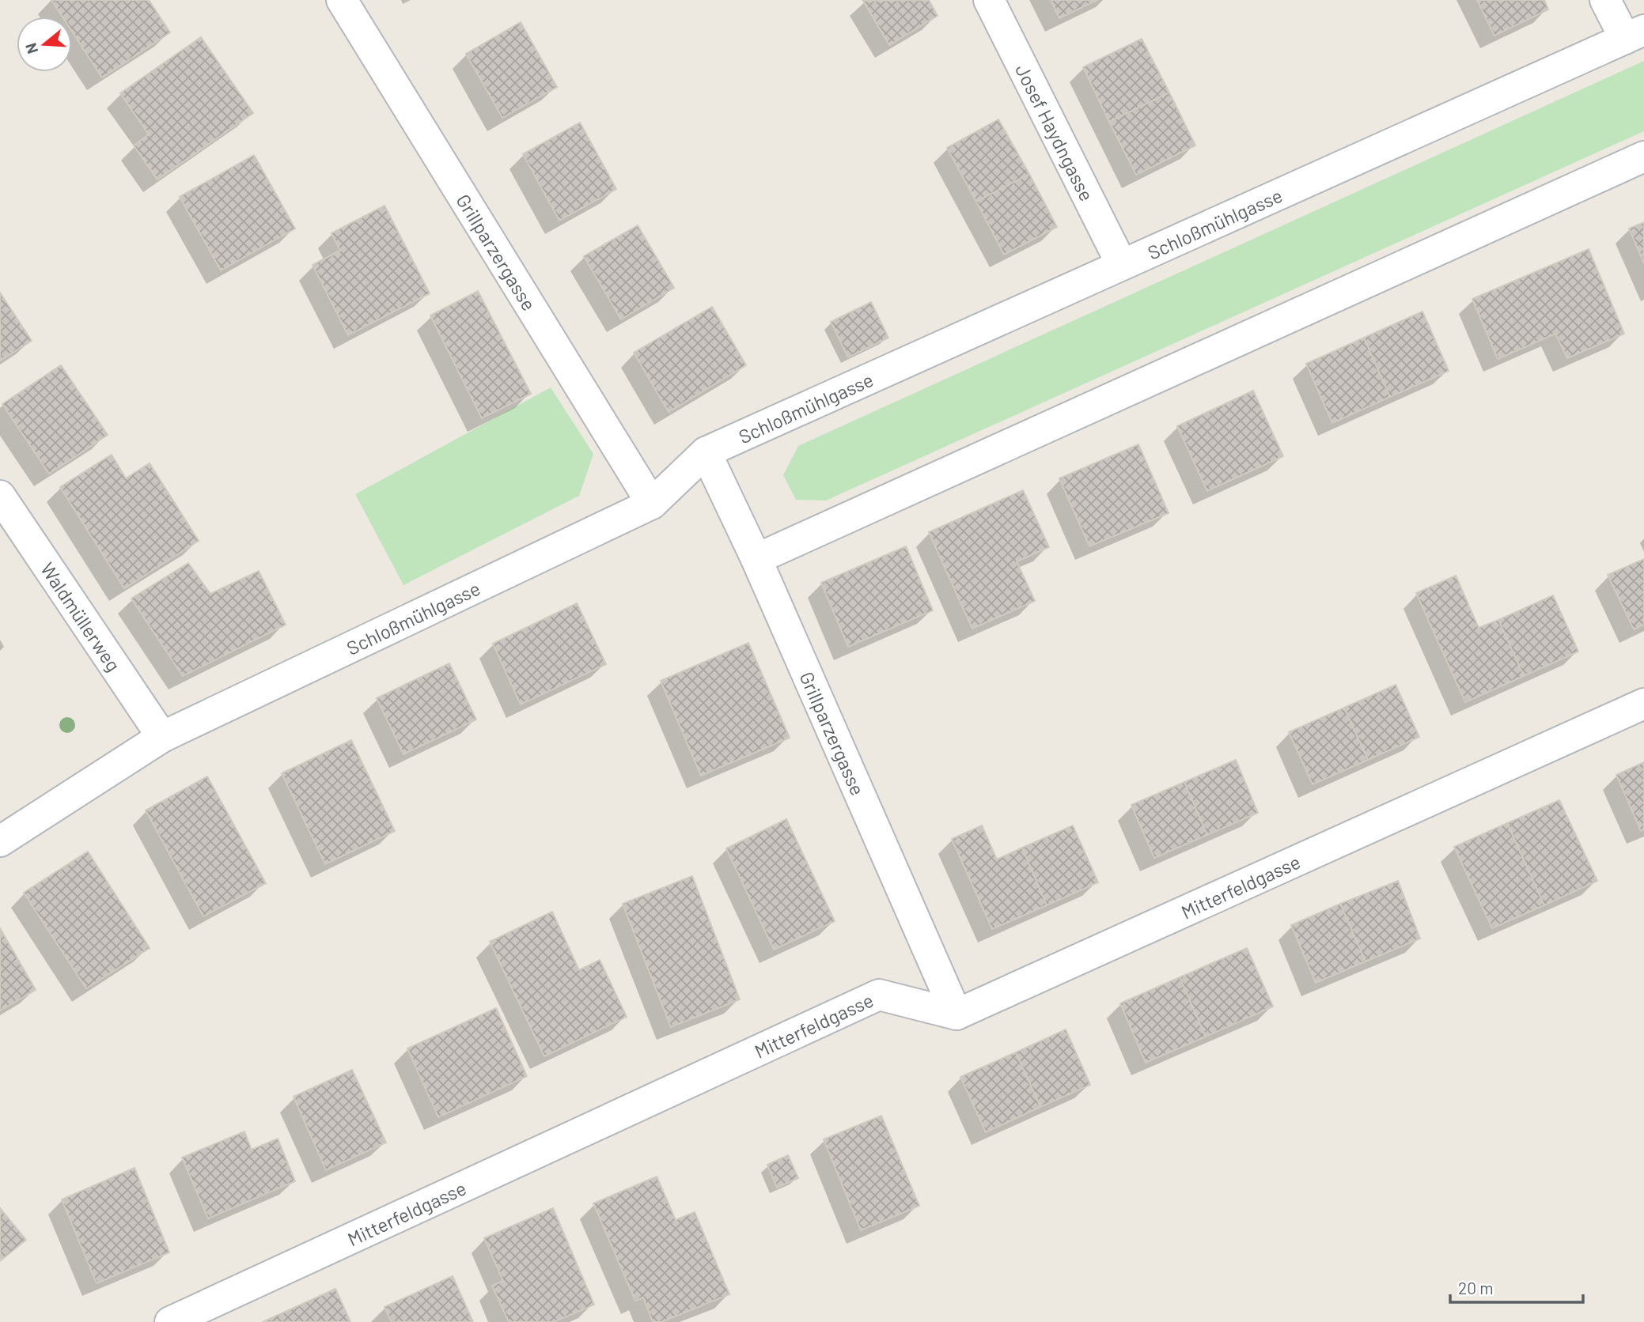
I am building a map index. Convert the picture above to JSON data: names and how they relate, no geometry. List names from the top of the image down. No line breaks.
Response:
{"streets":{"street":["Josef Haydngasse","Schloßmühlgasse","Grillparzergasse","Waldmüllerweg","Mitterfeldgasse"]},"crossings":[["Josef Haydngasse","Schloßmühlgasse"],["Schloßmühlgasse","Grillparzergasse"],["Schloßmühlgasse","Waldmüllerweg"],["Grillparzergasse","Mitterfeldgasse"]],"scale_bar":"20 m","north":"left"}
